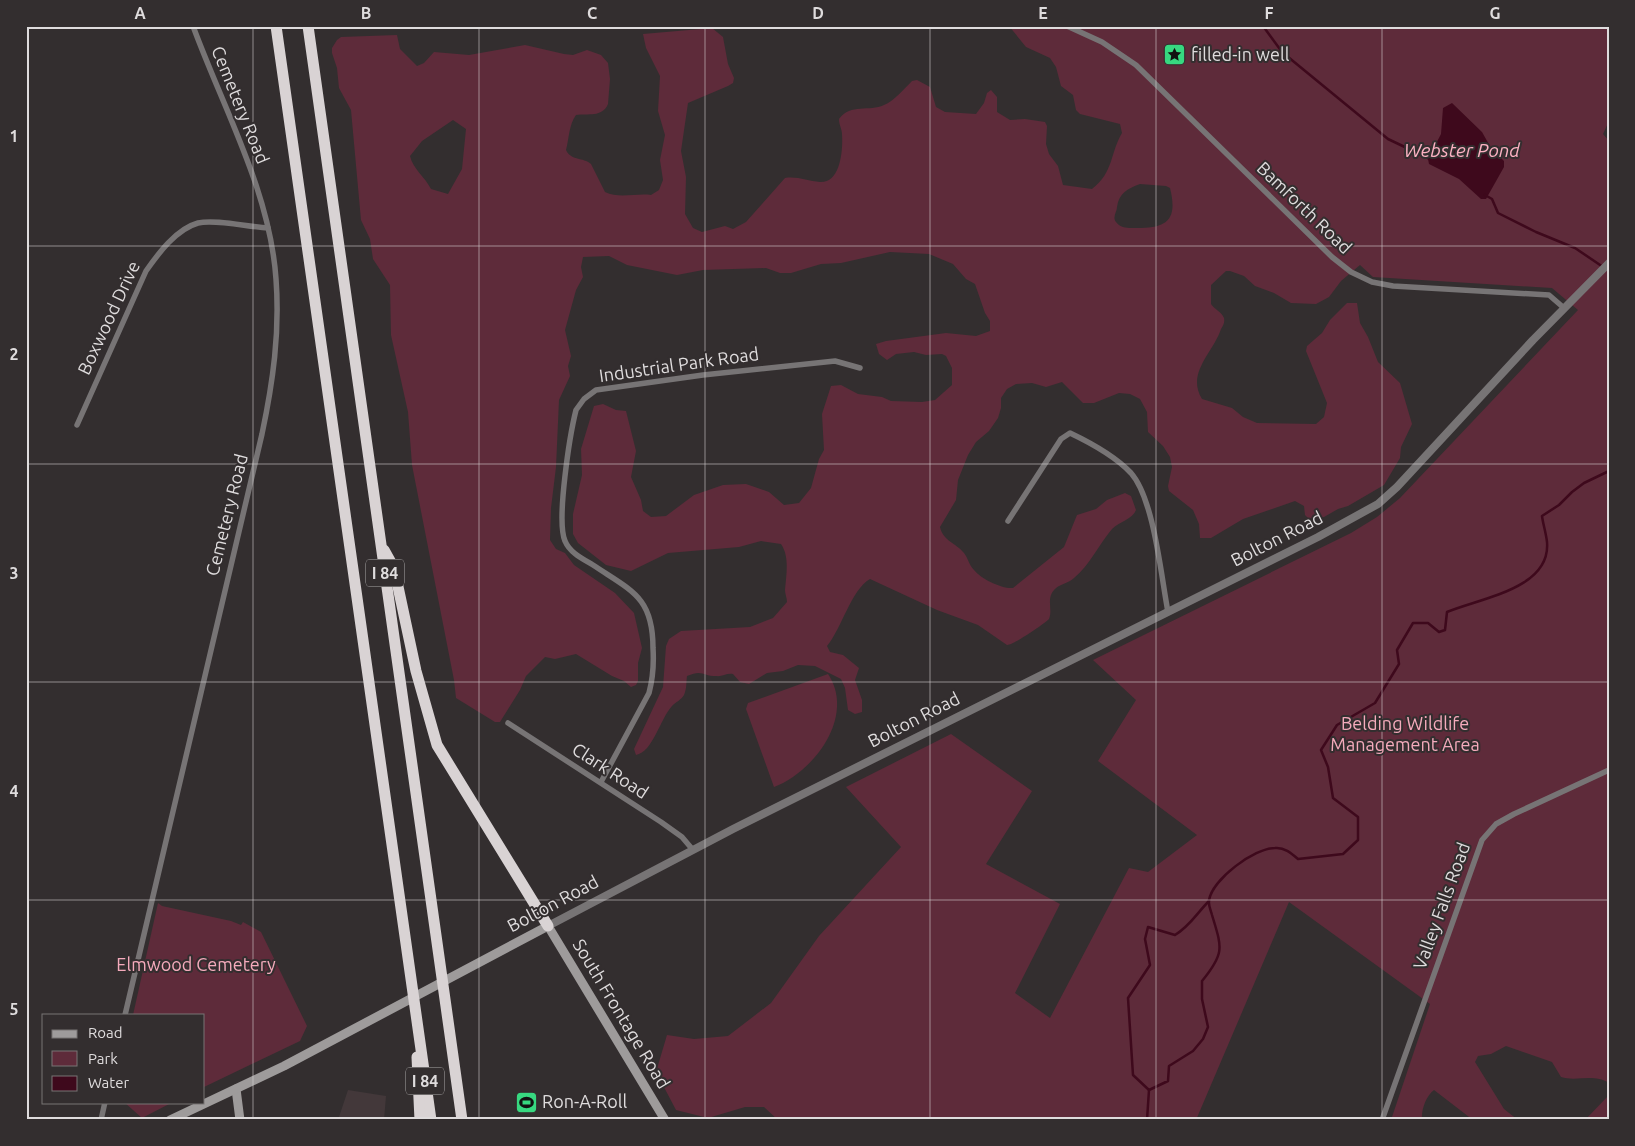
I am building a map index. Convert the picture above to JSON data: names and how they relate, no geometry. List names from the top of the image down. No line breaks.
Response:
{"streets":{"highway":["I 84"],"main road":["Bolton Road","South Frontage Road"],"street":["Cemetery Road","Bamforth Road","Boxwood Drive","Industrial Park Road","Clark Road","Valley Falls Road"]},"crossings":[["Cemetery Road","Boxwood Drive"],["Bamforth Road","Bolton Road"],["Industrial Park Road","Clark Road"],["Bolton Road","Clark Road"],["Bolton Road","South Frontage Road"]],"water":["Webster Pond"],"parks":["Belding Wildlife Management Area","Elmwood Cemetery"],"places":{"place":["filled-in well"],"sports":["Ron-A-Roll"]},"legend":["Road","Park","Water"],"grid":{"columns":["A","B","C","D","E","F","G"],"rows":["1","2","3","4","5"]}}
